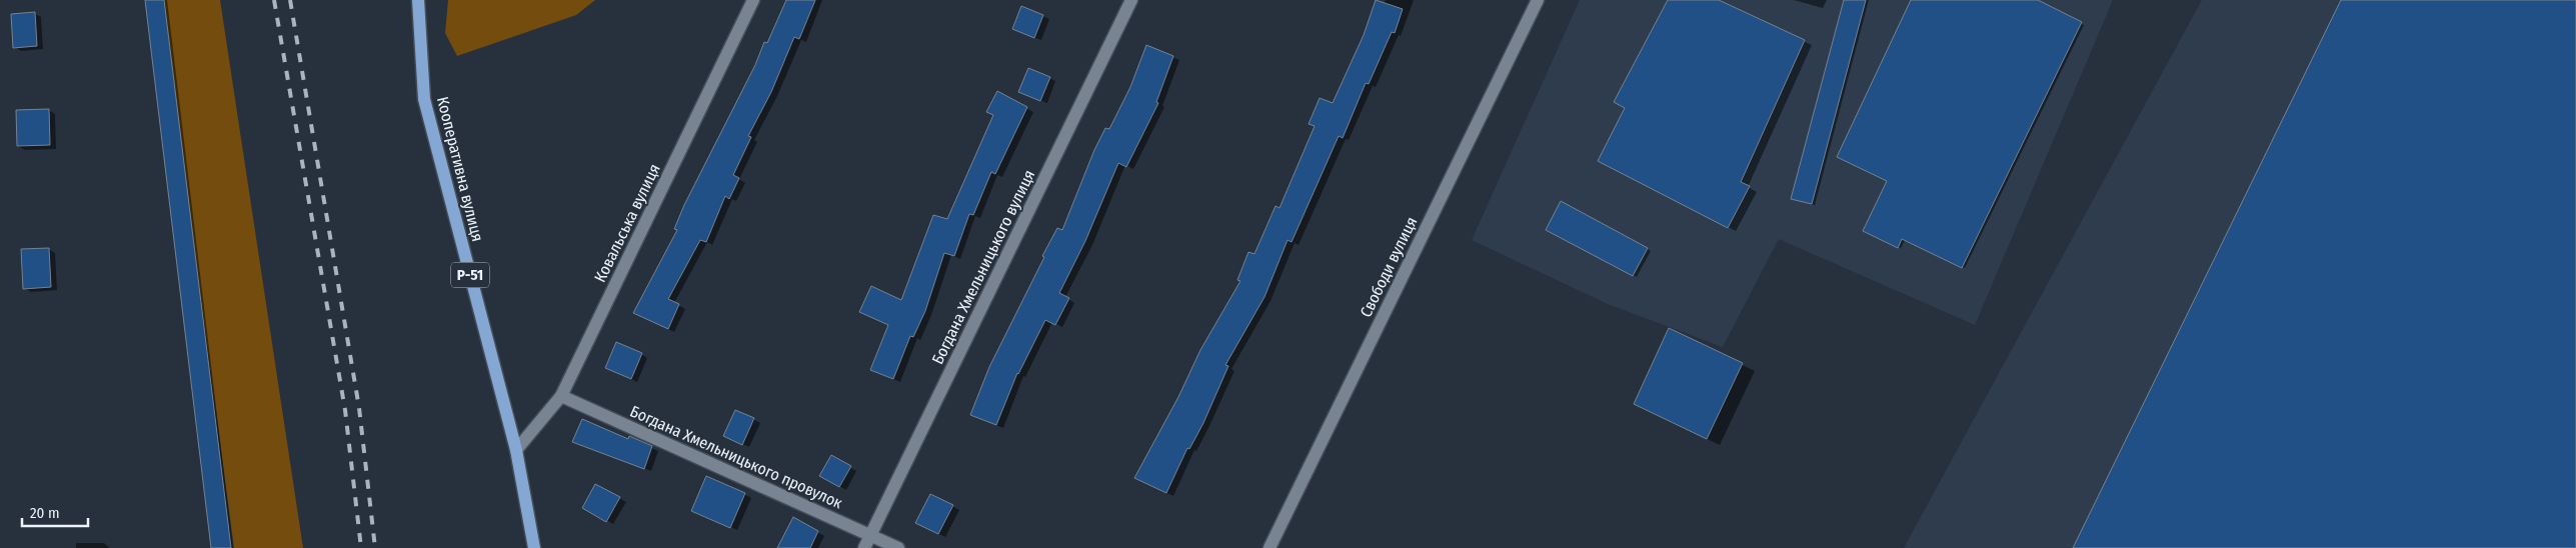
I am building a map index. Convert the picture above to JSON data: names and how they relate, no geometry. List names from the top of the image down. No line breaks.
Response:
{"streets":{"main road":["Кооперативна вулиця","Р-51"],"street":["Ковальська вулиця","Богдана Хмельницького вулиця","Свободи вулиця","Богдана Хмельницького провулок"]},"crossings":[["Кооперативна вулиця","Ковальська вулиця"],["Ковальська вулиця","Богдана Хмельницького провулок"],["Богдана Хмельницького вулиця","Богдана Хмельницького провулок"]],"scale_bar":"20 m"}
